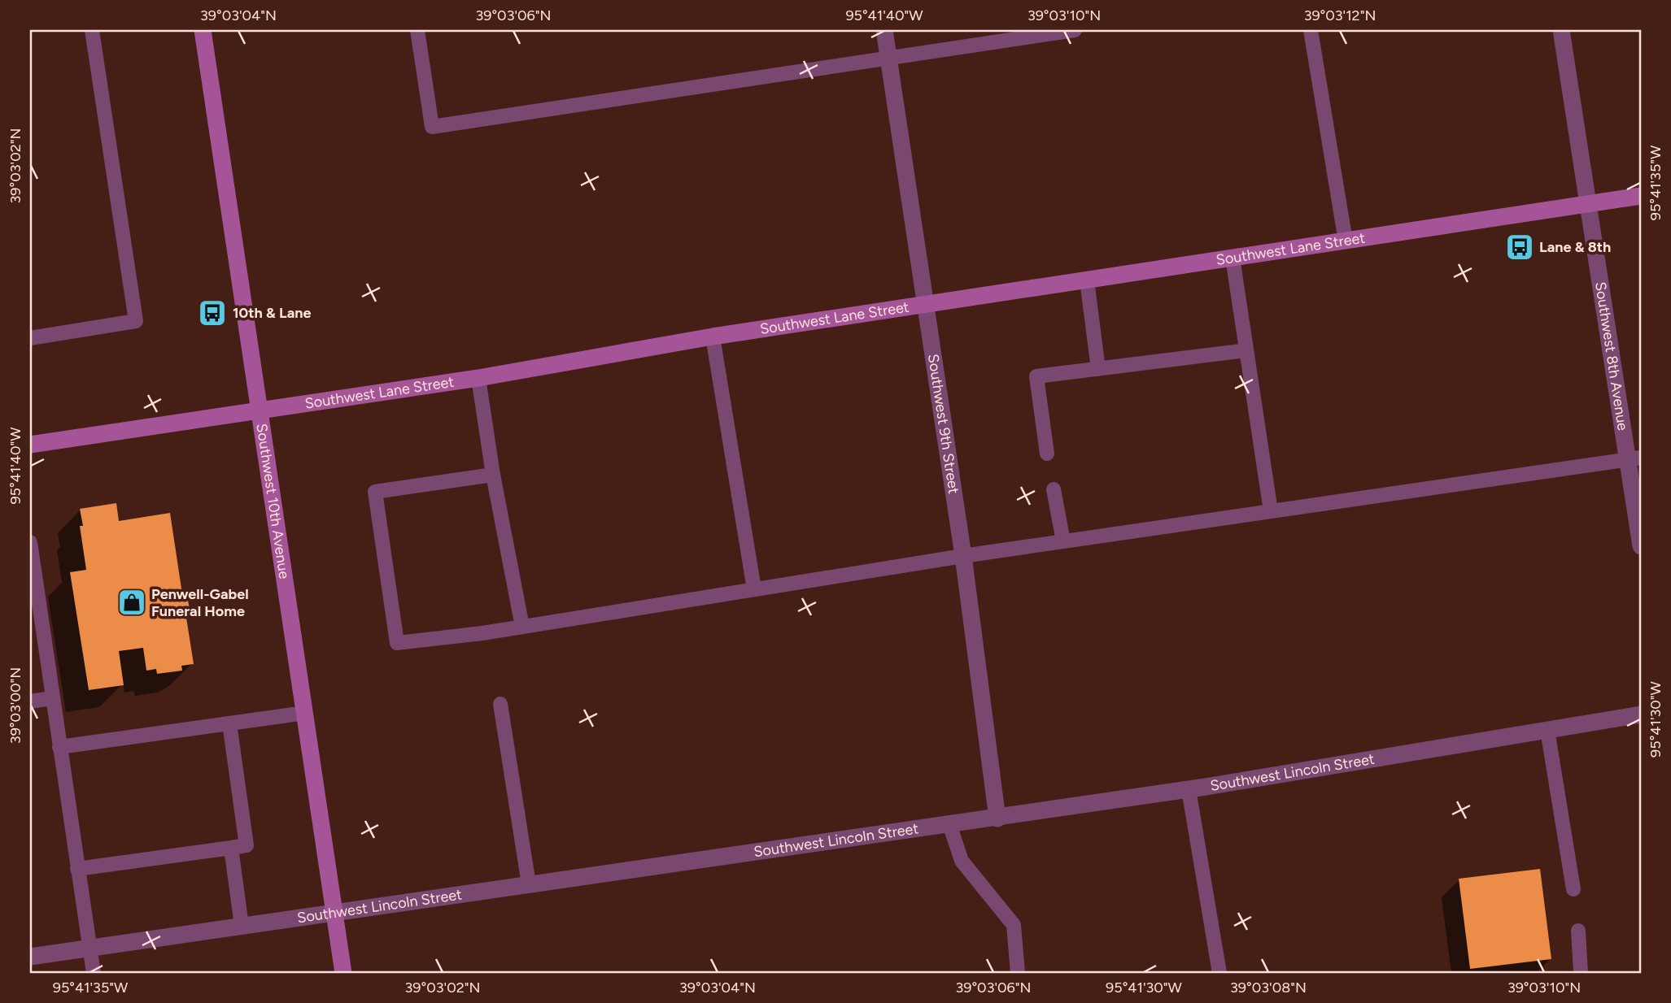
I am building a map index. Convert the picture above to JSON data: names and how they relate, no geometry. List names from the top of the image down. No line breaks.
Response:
{"streets":{"main road":["Southwest Lane Street","Southwest 10th Avenue"],"street":["Southwest 8th Avenue","Southwest 9th Street","Southwest Lincoln Street"]},"crossings":[["Southwest Lane Street","Southwest 8th Avenue"],["Southwest Lane Street","Southwest 9th Street"],["Southwest Lane Street","Southwest 10th Avenue"],["Southwest 9th Street","Southwest Lincoln Street"],["Southwest 10th Avenue","Southwest Lincoln Street"]],"places":{"bus stop":["Lane & 8th","10th & Lane"],"shop":["Penwell-Gabel Funeral Home"]},"coordinates":["39°03'04\"N","39°03'06\"N","95°41'40\"W","39°03'10\"N","39°03'12\"N","39°03'02\"N","95°41'35\"W","39°03'00\"N","95°41'30\"W","39°03'08\"N"]}
